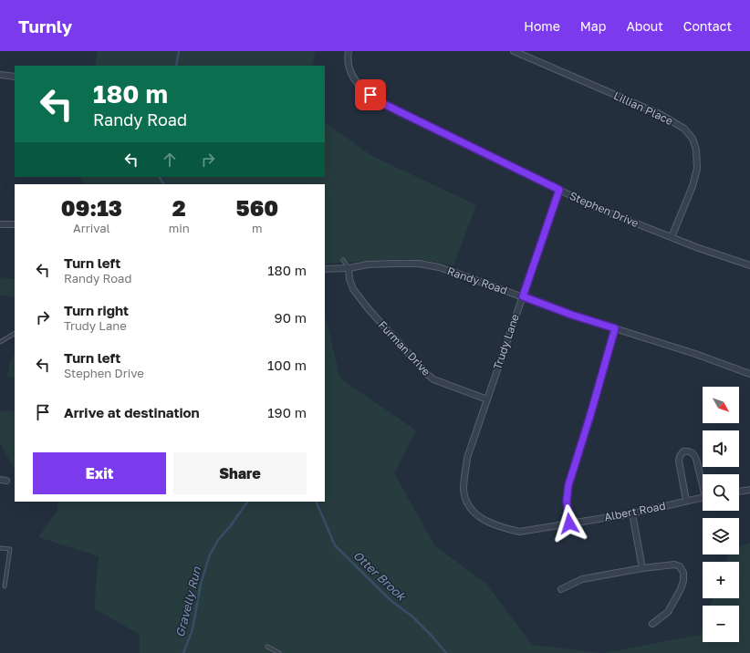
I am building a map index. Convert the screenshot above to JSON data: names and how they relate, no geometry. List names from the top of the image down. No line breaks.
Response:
{"streets":{"street":["Lillian Place","Stephen Drive","Randy Road","Trudy Lane","Furman Drive","Albert Road"]},"crossings":[["Lillian Place","Stephen Drive"],["Stephen Drive","Trudy Lane"],["Randy Road","Trudy Lane"],["Randy Road","Furman Drive"],["Trudy Lane","Furman Drive"],["Trudy Lane","Albert Road"]],"water":["Otter Brook","Gravelly Run"],"north":"bottom right","page":{"header":"Turnly","nav":["Home","Map","About","Contact"],"turn":["180 m","Randy Road"],"eta":["09:13","Arrival","2","min","560","m"],"list":[{"name":"Turn left","note":"Randy Road","value":"180 m"},{"name":"Turn right","note":"Trudy Lane","value":"90 m"},{"name":"Turn left","note":"Stephen Drive","value":"100 m"},{"name":"Arrive at destination","value":"190 m"}],"map_buttons":["+","−"],"buttons":["Exit","Share"]}}
